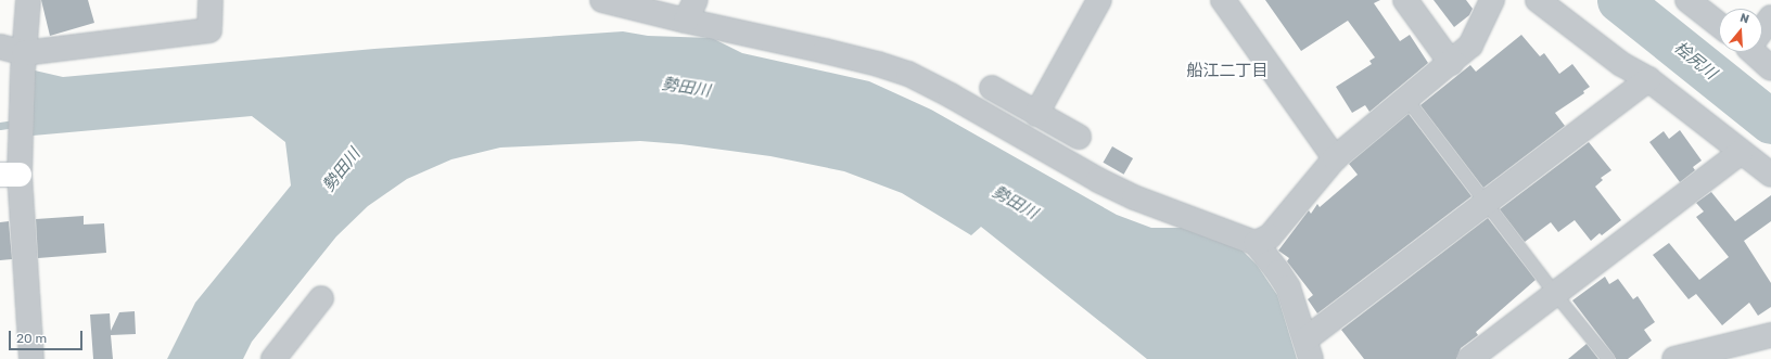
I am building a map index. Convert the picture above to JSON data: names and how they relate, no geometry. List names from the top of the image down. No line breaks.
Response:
{"districts":["船江二丁目"],"water":["桧尻川","勢田川"],"scale_bar":"20 m","north":"top"}
